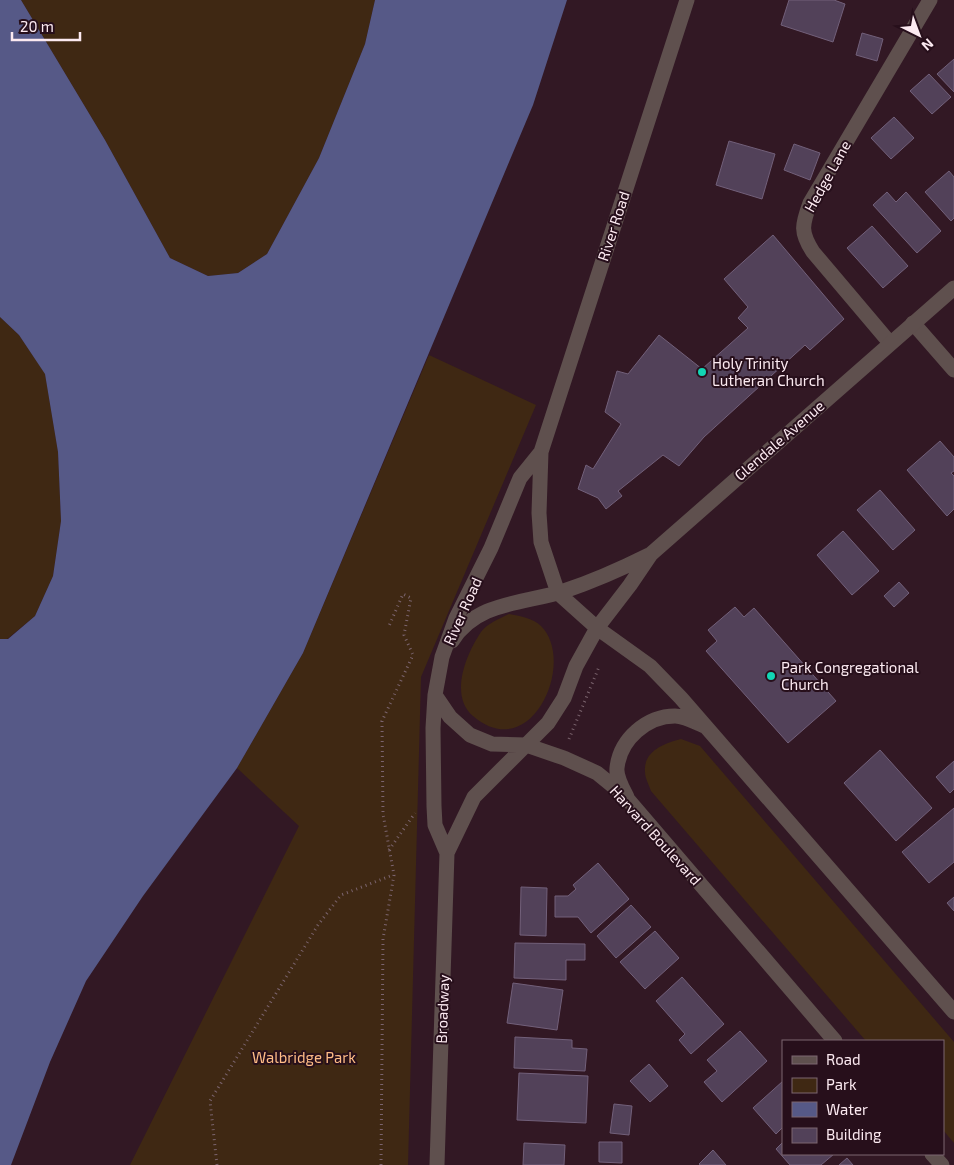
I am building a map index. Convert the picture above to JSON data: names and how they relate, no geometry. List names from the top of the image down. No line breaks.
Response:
{"streets":{"street":["Hedge Lane","River Road","Glendale Avenue","Harvard Boulevard","Broadway"]},"crossings":[["Hedge Lane","Glendale Avenue"],["River Road","Glendale Avenue"],["River Road","Harvard Boulevard"],["River Road","Broadway"],["Glendale Avenue","Harvard Boulevard"],["Glendale Avenue","Broadway"],["Harvard Boulevard","Broadway"]],"parks":["Walbridge Park"],"places":["Holy Trinity Lutheran Church","Park Congregational Church"],"legend":["Road","Park","Water","Building"],"scale_bar":"20 m","north":"bottom right"}
